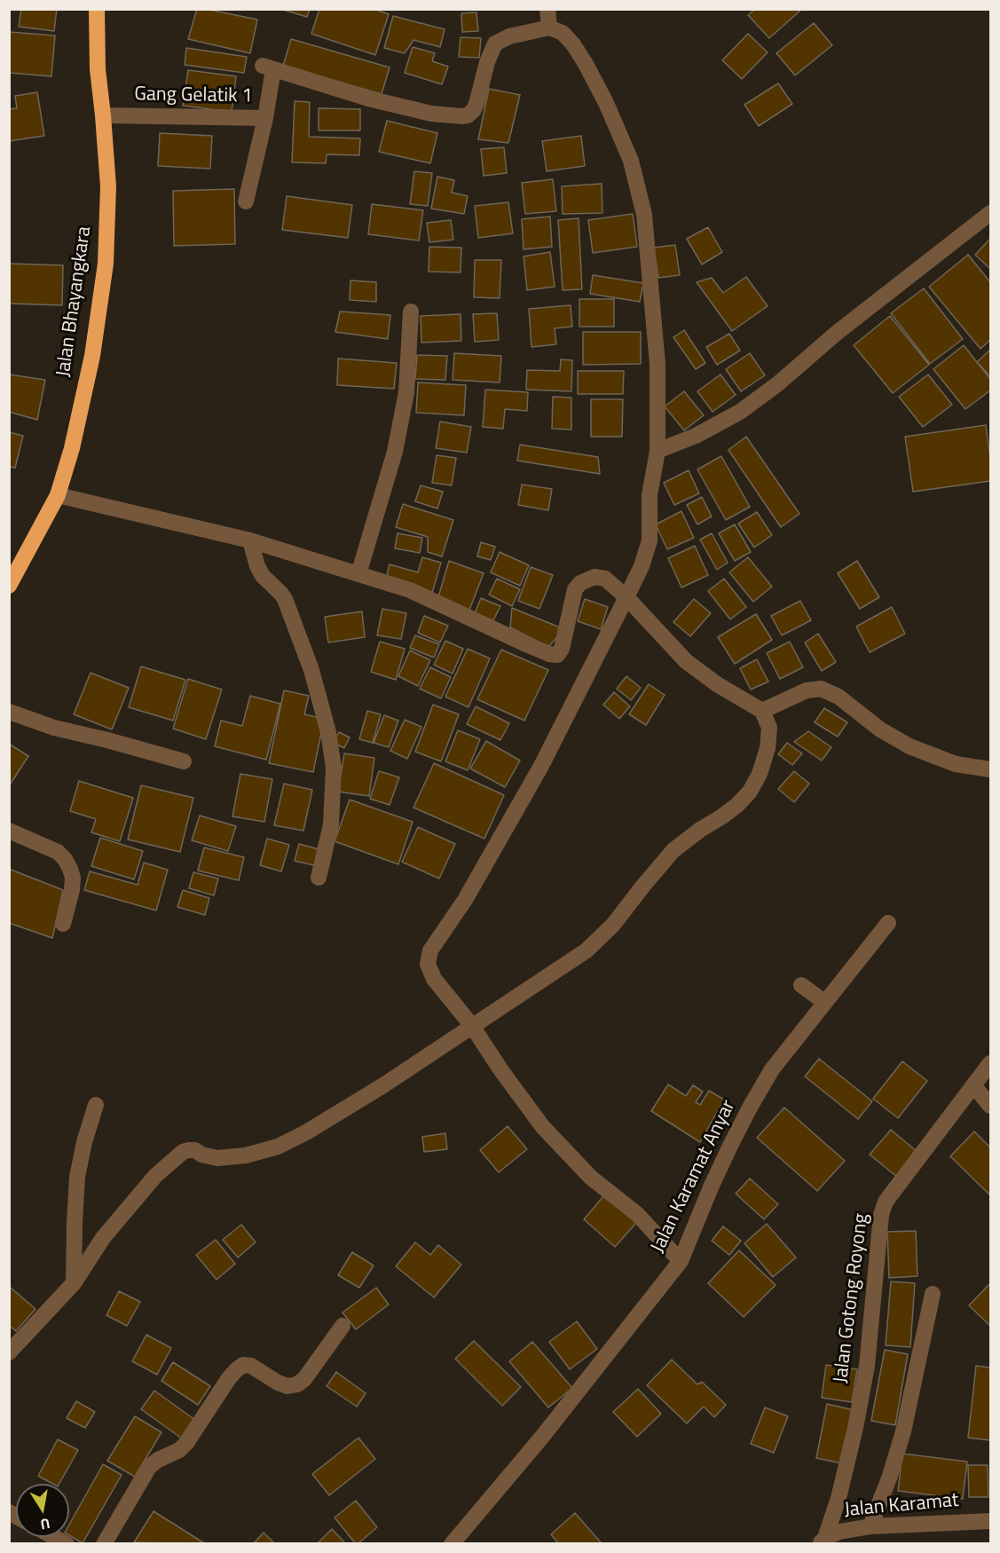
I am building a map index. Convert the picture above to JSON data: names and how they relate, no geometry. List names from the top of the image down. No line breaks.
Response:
{"streets":{"highway":["Jalan Bhayangkara"],"street":["Gang Gelatik 1","Jalan Karamat Anyar","Jalan Gotong Royong","Jalan Karamat"]},"crossings":[["Gang Gelatik 1","Jalan Bhayangkara"],["Jalan Gotong Royong","Jalan Karamat"]],"north":"bottom"}
